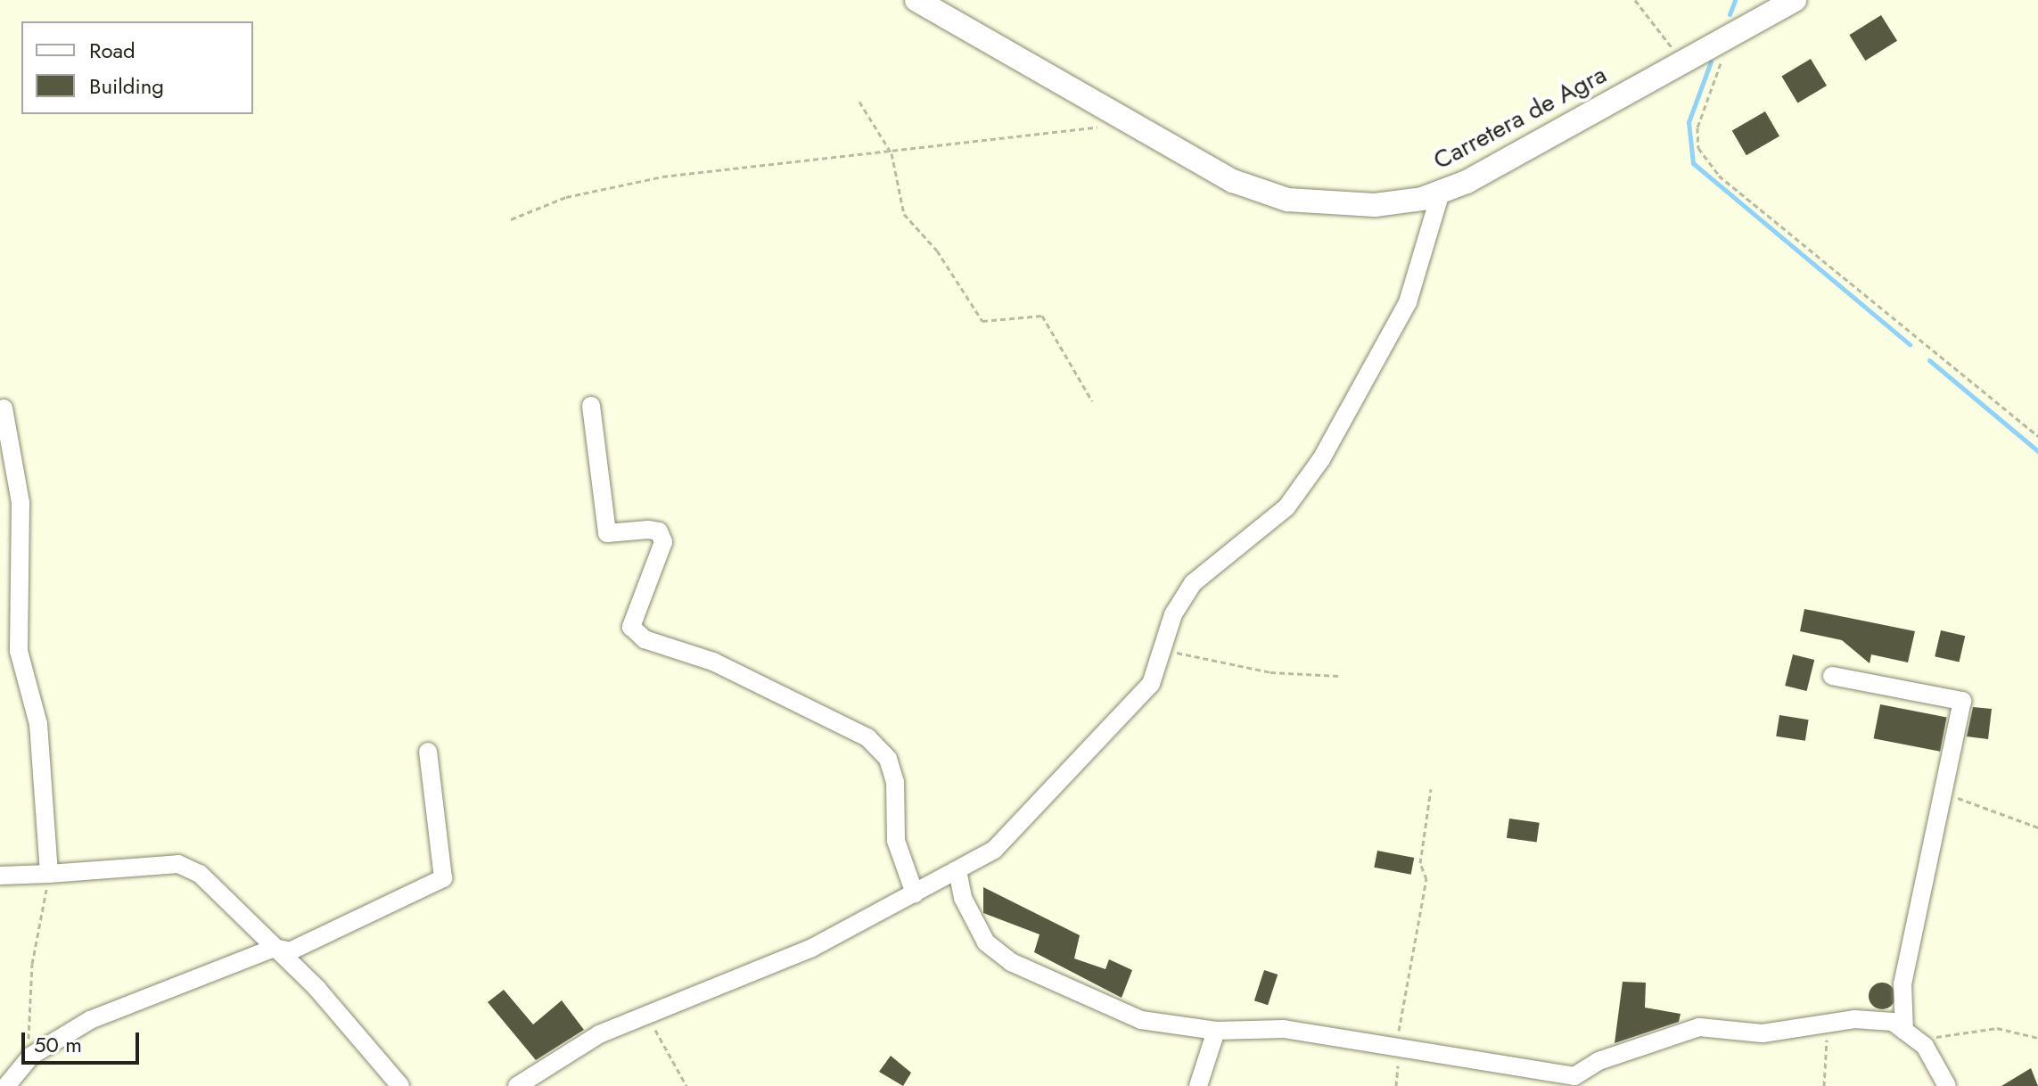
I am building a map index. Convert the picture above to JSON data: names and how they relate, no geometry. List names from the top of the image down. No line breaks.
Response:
{"streets":{"street":["Carretera de Agra"]},"legend":["Road","Building"],"scale_bar":"50 m"}
